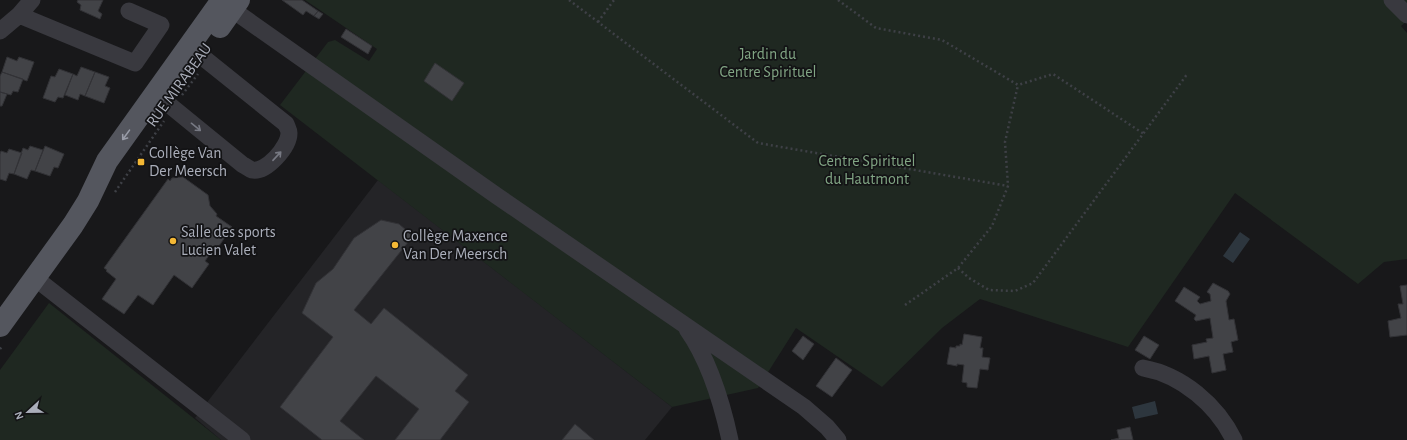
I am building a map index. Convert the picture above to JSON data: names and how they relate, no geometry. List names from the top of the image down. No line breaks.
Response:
{"streets":{"main road":["RUE MIRABEAU"]},"parks":["Jardin du Centre Spirituel","Centre Spirituel du Hautmont"],"places":{"transit":["Collège Van Der Meersch"],"other":["Salle des sports Lucien Valet","Collège Maxence Van Der Meersch"]},"north":"left"}
